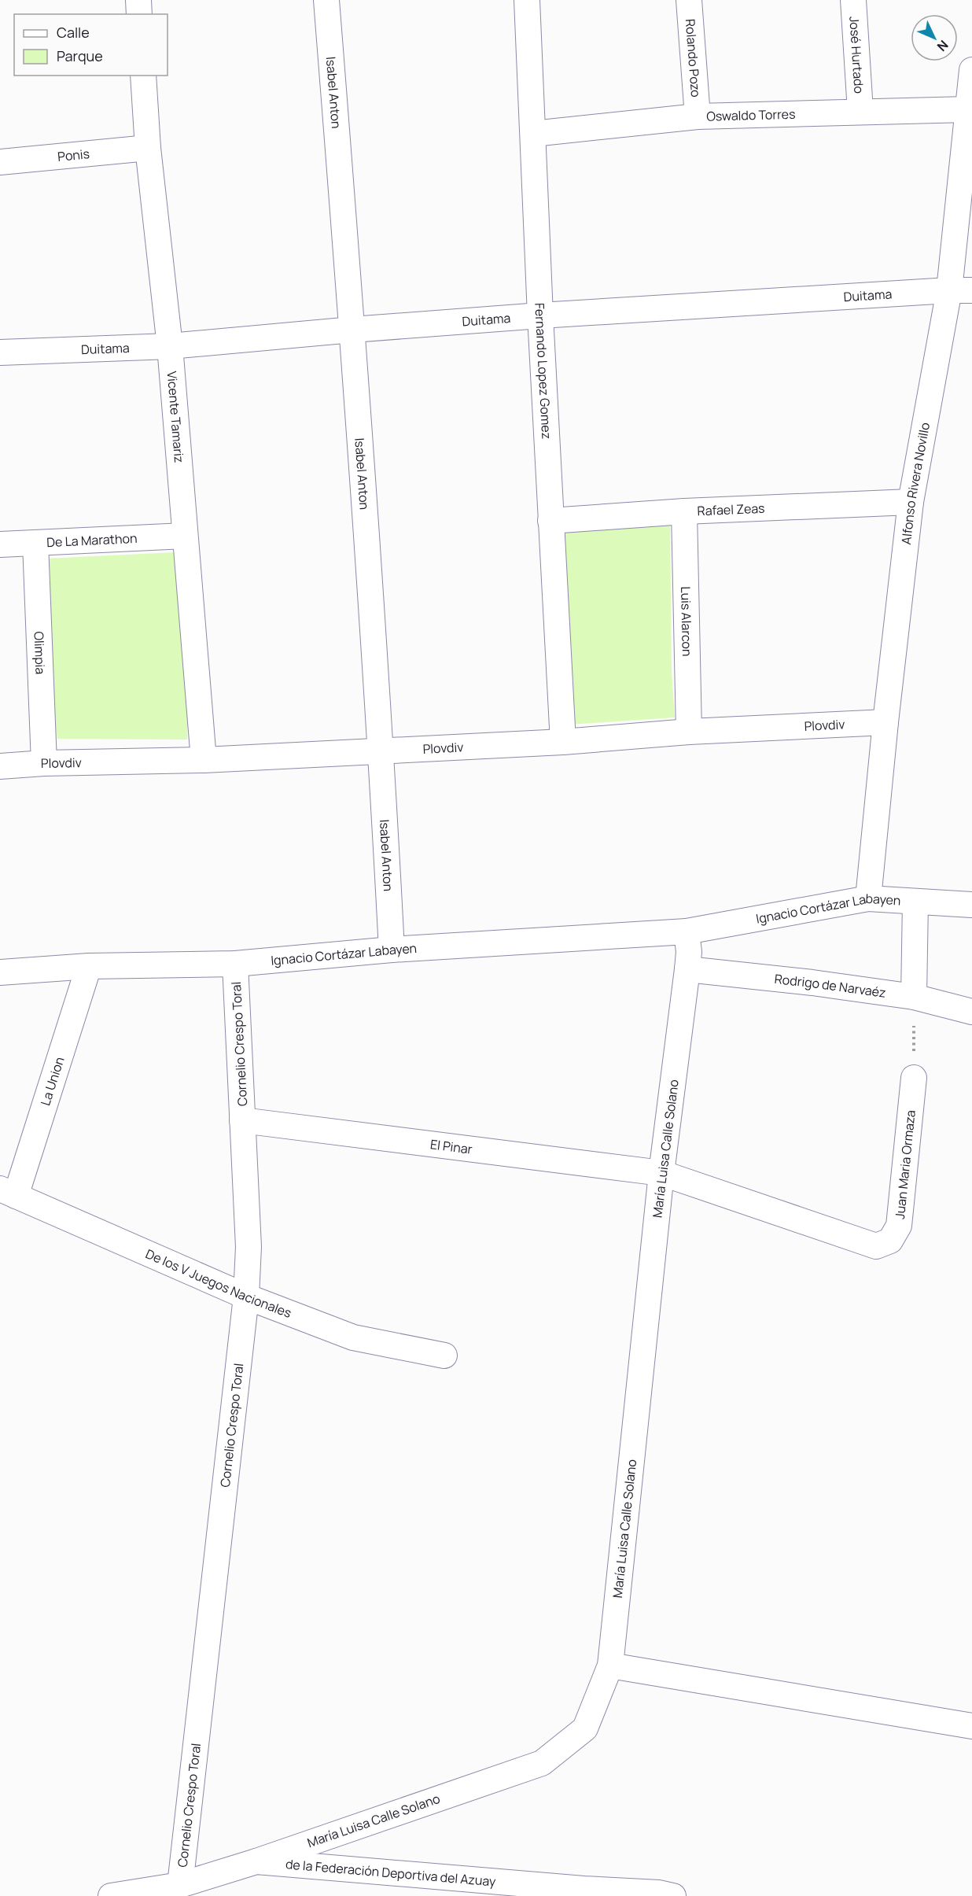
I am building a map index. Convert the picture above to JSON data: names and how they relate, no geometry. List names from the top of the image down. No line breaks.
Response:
{"streets":{"street":["José Hurtado","Rolando Pozo","Isabel Anton","Oswaldo Torres","Ponis","Duitama","Fernando Lopez Gomez","Vicente Tamariz","Alfonso Rivera Novillo","Rafael Zeas","De La Marathon","Luis Alarcon","Olimpia","Plovdiv","Ignacio Cortázar Labayen","Rodrigo de Narvaéz","Cornelio Crespo Toral","La Union","El Pinar","María Luisa Calle Solano","Juan Maria Ormaza","De los V Juegos Nacionales","de la Federación Deportiva del Azuay"]},"crossings":[["José Hurtado","Oswaldo Torres"],["Rolando Pozo","Oswaldo Torres"],["Isabel Anton","Duitama"],["Isabel Anton","Plovdiv"],["Isabel Anton","Ignacio Cortázar Labayen"],["Oswaldo Torres","Fernando Lopez Gomez"],["Oswaldo Torres","Alfonso Rivera Novillo"],["Ponis","Vicente Tamariz"],["Duitama","Fernando Lopez Gomez"],["Duitama","Vicente Tamariz"],["Duitama","Alfonso Rivera Novillo"],["Fernando Lopez Gomez","Rafael Zeas"],["Fernando Lopez Gomez","Plovdiv"],["Vicente Tamariz","De La Marathon"],["Vicente Tamariz","Plovdiv"],["Alfonso Rivera Novillo","Rafael Zeas"],["Alfonso Rivera Novillo","Plovdiv"],["Alfonso Rivera Novillo","Ignacio Cortázar Labayen"],["Rafael Zeas","Luis Alarcon"],["De La Marathon","Olimpia"],["Luis Alarcon","Plovdiv"],["Olimpia","Plovdiv"],["Ignacio Cortázar Labayen","Cornelio Crespo Toral"],["Ignacio Cortázar Labayen","La Union"],["Rodrigo de Narvaéz","María Luisa Calle Solano"],["Cornelio Crespo Toral","El Pinar"],["Cornelio Crespo Toral","De los V Juegos Nacionales"],["Cornelio Crespo Toral","de la Federación Deportiva del Azuay"],["La Union","De los V Juegos Nacionales"],["El Pinar","María Luisa Calle Solano"],["El Pinar","Juan Maria Ormaza"],["María Luisa Calle Solano","Juan Maria Ormaza"],["María Luisa Calle Solano","de la Federación Deportiva del Azuay"]],"legend":["Calle","Parque"],"north":"bottom right"}
